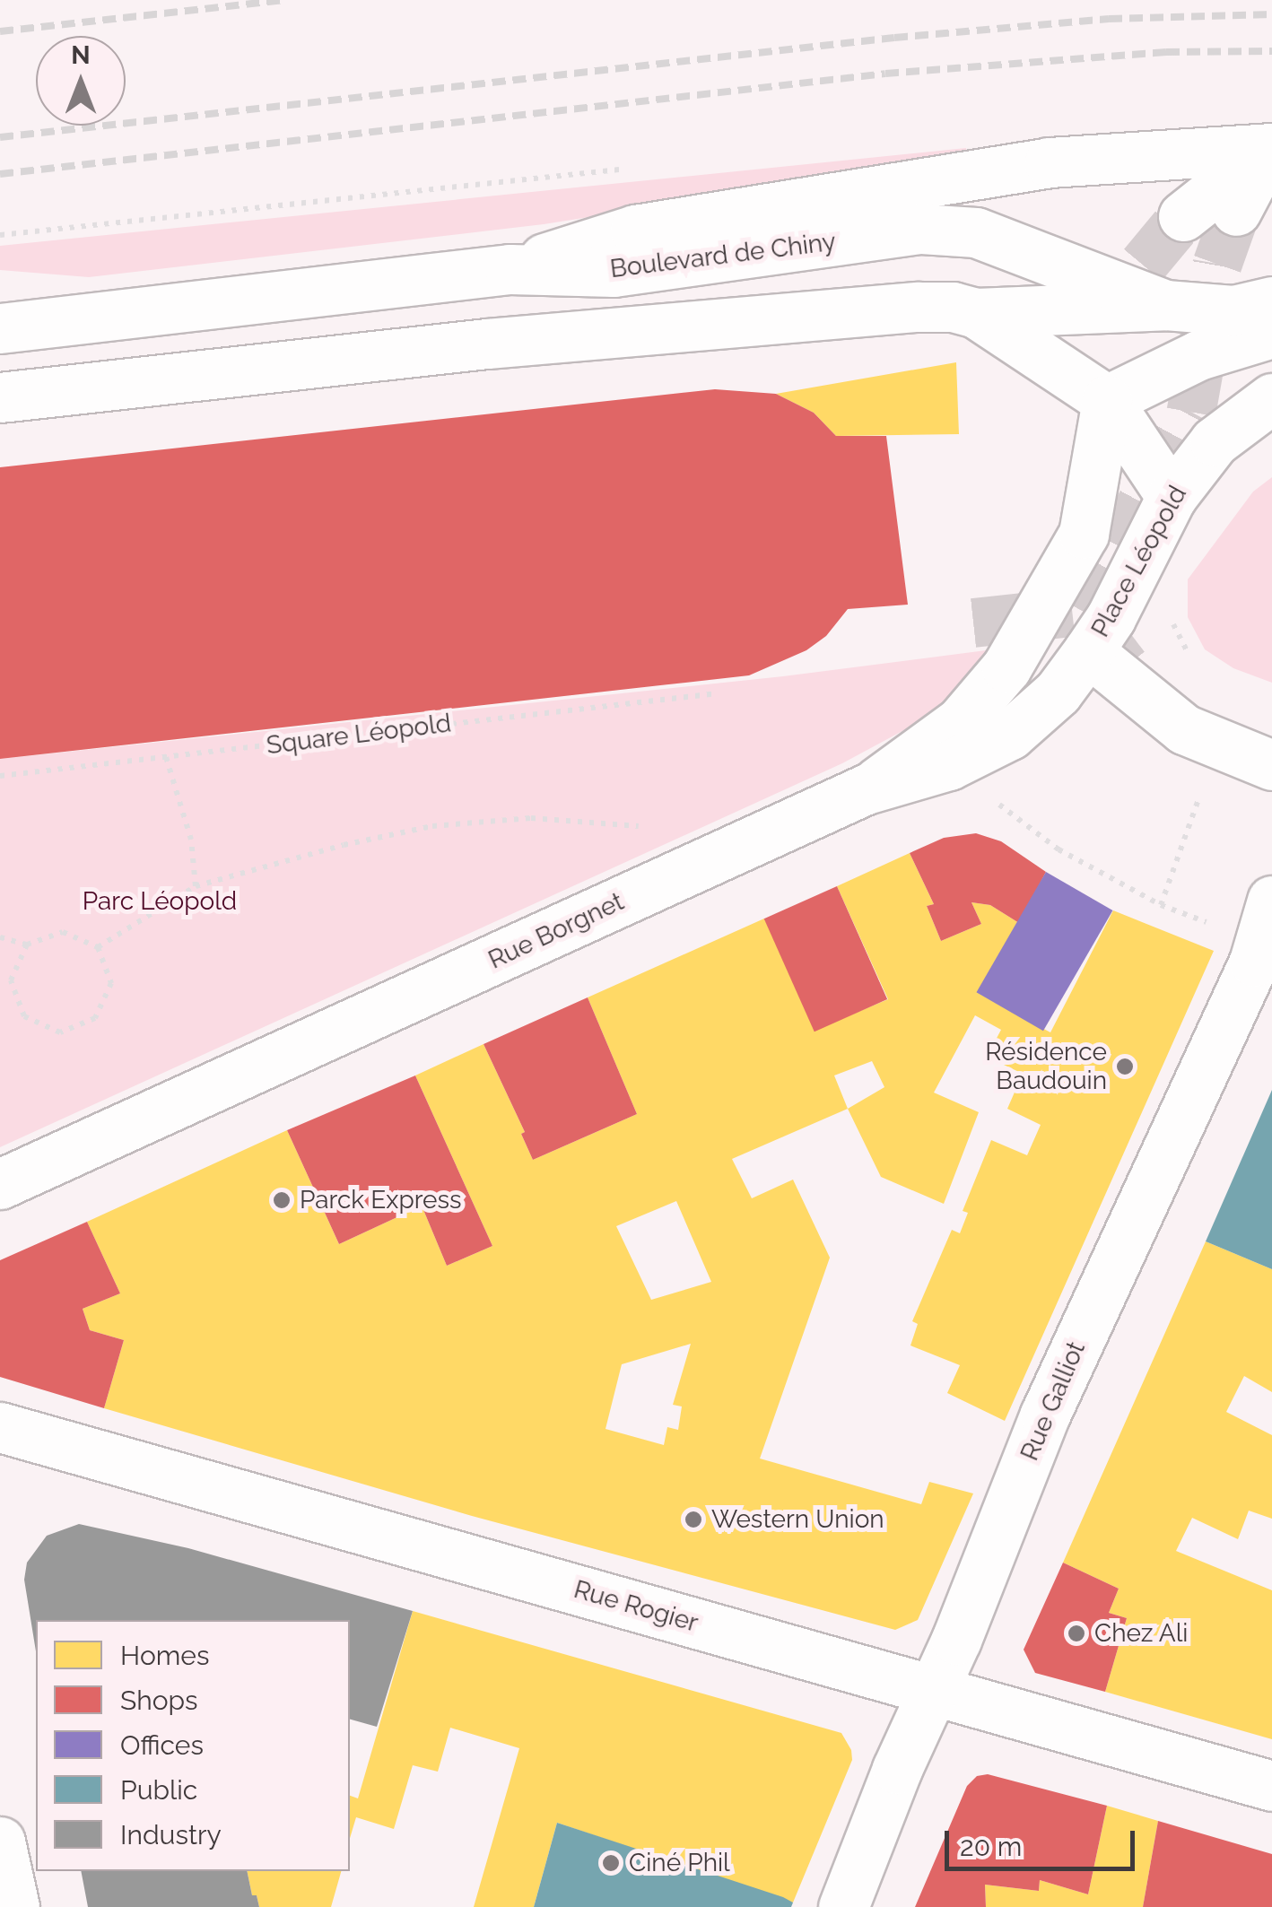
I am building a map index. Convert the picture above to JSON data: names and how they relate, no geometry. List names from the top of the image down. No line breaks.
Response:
{"streets":{"main road":["Boulevard de Chiny","Place Léopold","Rue Borgnet","Rue Galliot","Rue Rogier"],"path":["Square Léopold"]},"crossings":[["Place Léopold","Rue Borgnet"],["Rue Galliot","Rue Rogier"]],"parks":["Parc Léopold"],"places":["Résidence Baudouin","Parck Express","Western Union","Chez Ali","Ciné Phil"],"legend":["Homes","Shops","Offices","Public","Industry"],"scale_bar":"20 m","north":"top"}
